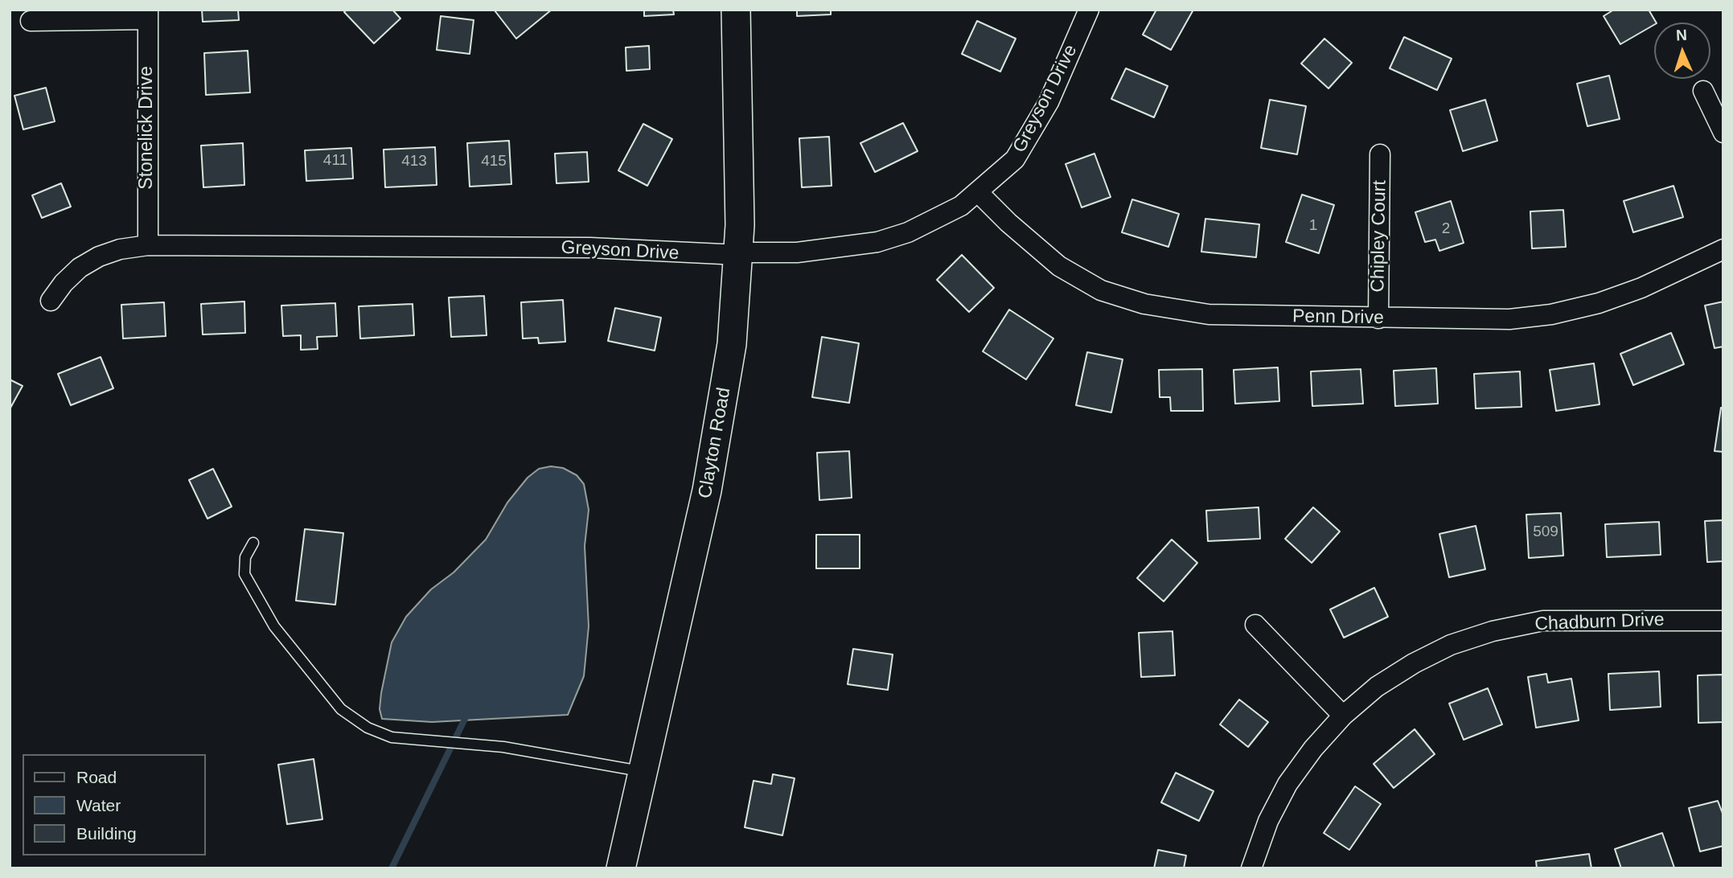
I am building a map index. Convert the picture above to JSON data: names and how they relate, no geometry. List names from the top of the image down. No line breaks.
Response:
{"streets":{"street":["Greyson Drive","Stonelick Drive","Chipley Court","Penn Drive","Clayton Road","Chadburn Drive"]},"crossings":[["Greyson Drive","Stonelick Drive"],["Greyson Drive","Penn Drive"],["Greyson Drive","Clayton Road"],["Chipley Court","Penn Drive"]],"house_numbers":["411","413","415","1","2","509"],"legend":["Road","Water","Building"],"north":"top"}
